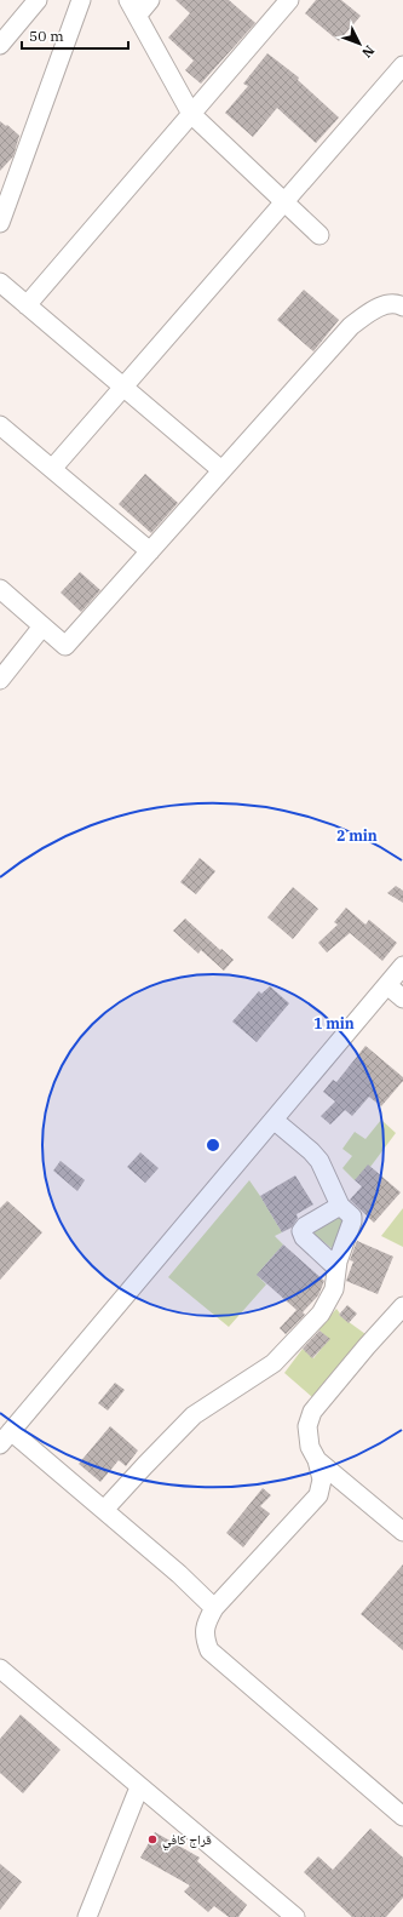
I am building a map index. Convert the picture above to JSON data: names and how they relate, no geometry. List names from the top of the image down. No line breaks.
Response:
{"places":["قراج كافي"],"scale_bar":"50 m","north":"bottom right","rings":["2 min","1 min"]}
